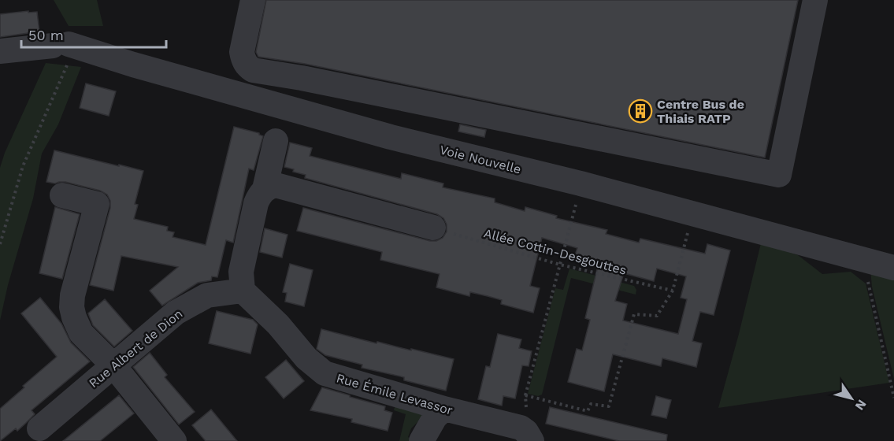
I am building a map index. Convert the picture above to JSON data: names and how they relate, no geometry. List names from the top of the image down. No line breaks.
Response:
{"streets":{"street":["Voie Nouvelle","Rue Albert de Dion","Rue Émile Levassor"],"path":["Allée Cottin-Desgouttes"]},"crossings":[["Rue Albert de Dion","Rue Émile Levassor"]],"places":{"building":["Centre Bus de Thiais RATP"]},"scale_bar":"50 m","north":"bottom right"}
